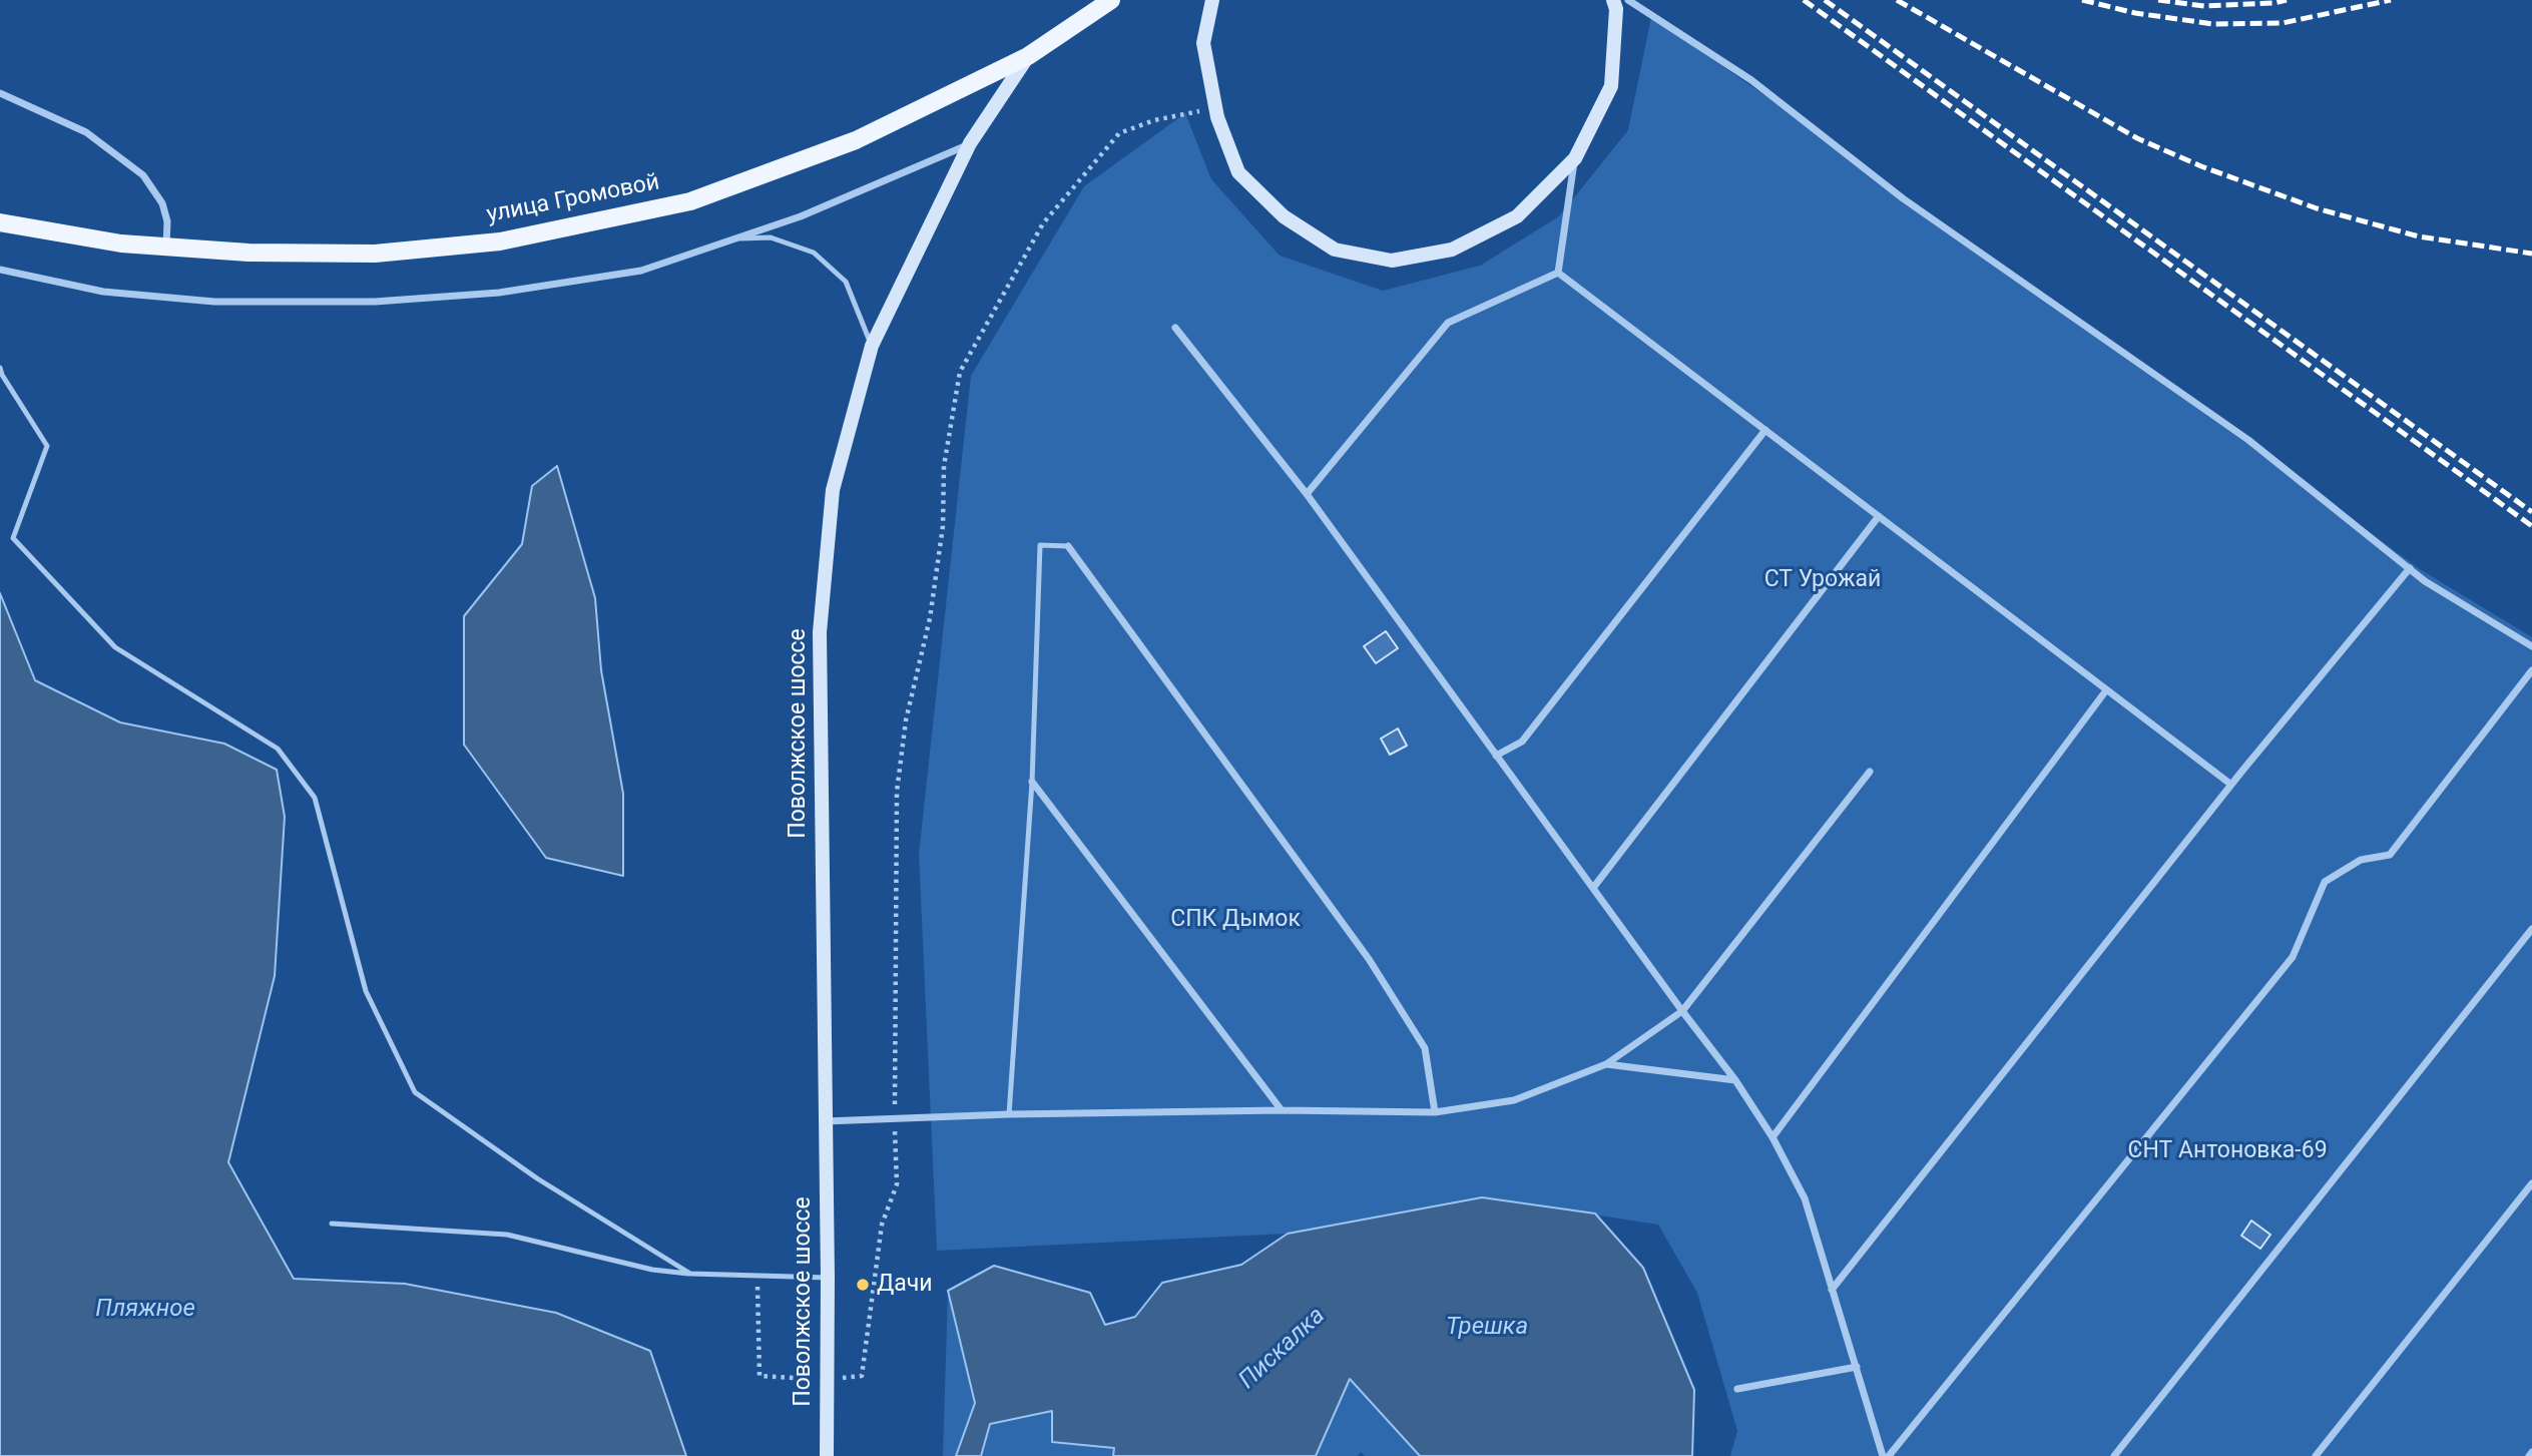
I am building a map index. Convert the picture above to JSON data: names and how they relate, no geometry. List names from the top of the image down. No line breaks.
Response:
{"streets":{"main road":["улица Громовой","Поволжское шоссе"]},"crossings":[["улица Громовой","Поволжское шоссе"]],"water":["Пляжное","Трешка","Пискалка"],"parks":["СТ Урожай","СПК Дымок","СНТ Антоновка-69"],"places":["Дачи"]}
